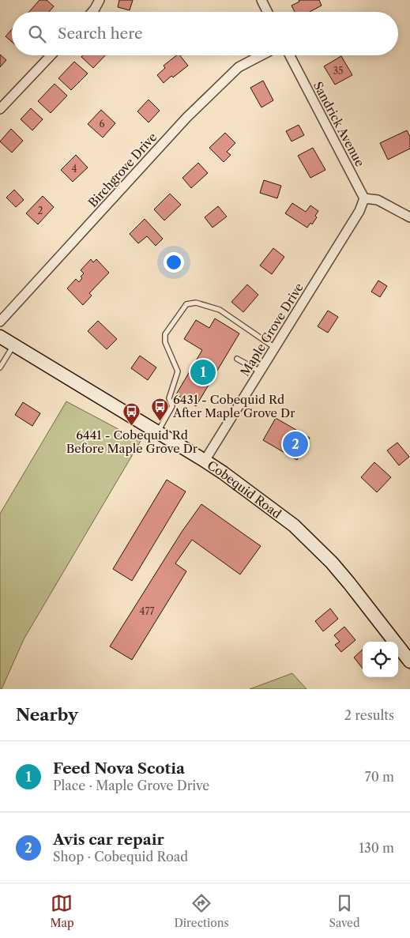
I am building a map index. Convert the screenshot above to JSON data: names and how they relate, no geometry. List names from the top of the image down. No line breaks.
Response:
{"streets":{"main road":["Cobequid Road"],"street":["Sandrick Avenue","Birchgrove Drive","Maple Grove Drive"]},"crossings":[["Sandrick Avenue","Maple Grove Drive"],["Maple Grove Drive","Cobequid Road"]],"places":{"bus stop":["6431 - Cobequid Rd After Maple Grove Dr","6441 - Cobequid Rd Before Maple Grove Dr"]},"house_numbers":["35","6","4","2","477"],"page":{"search":"Search here","pins":["1","2"],"heading":["Nearby","2 results"],"list":[{"mark":"1","name":"Feed Nova Scotia","note":"Place · Maple Grove Drive","value":"70 m"},{"mark":"2","name":"Avis car repair","note":"Shop · Cobequid Road","value":"130 m"}],"nav":["Map","Directions","Saved"]}}
